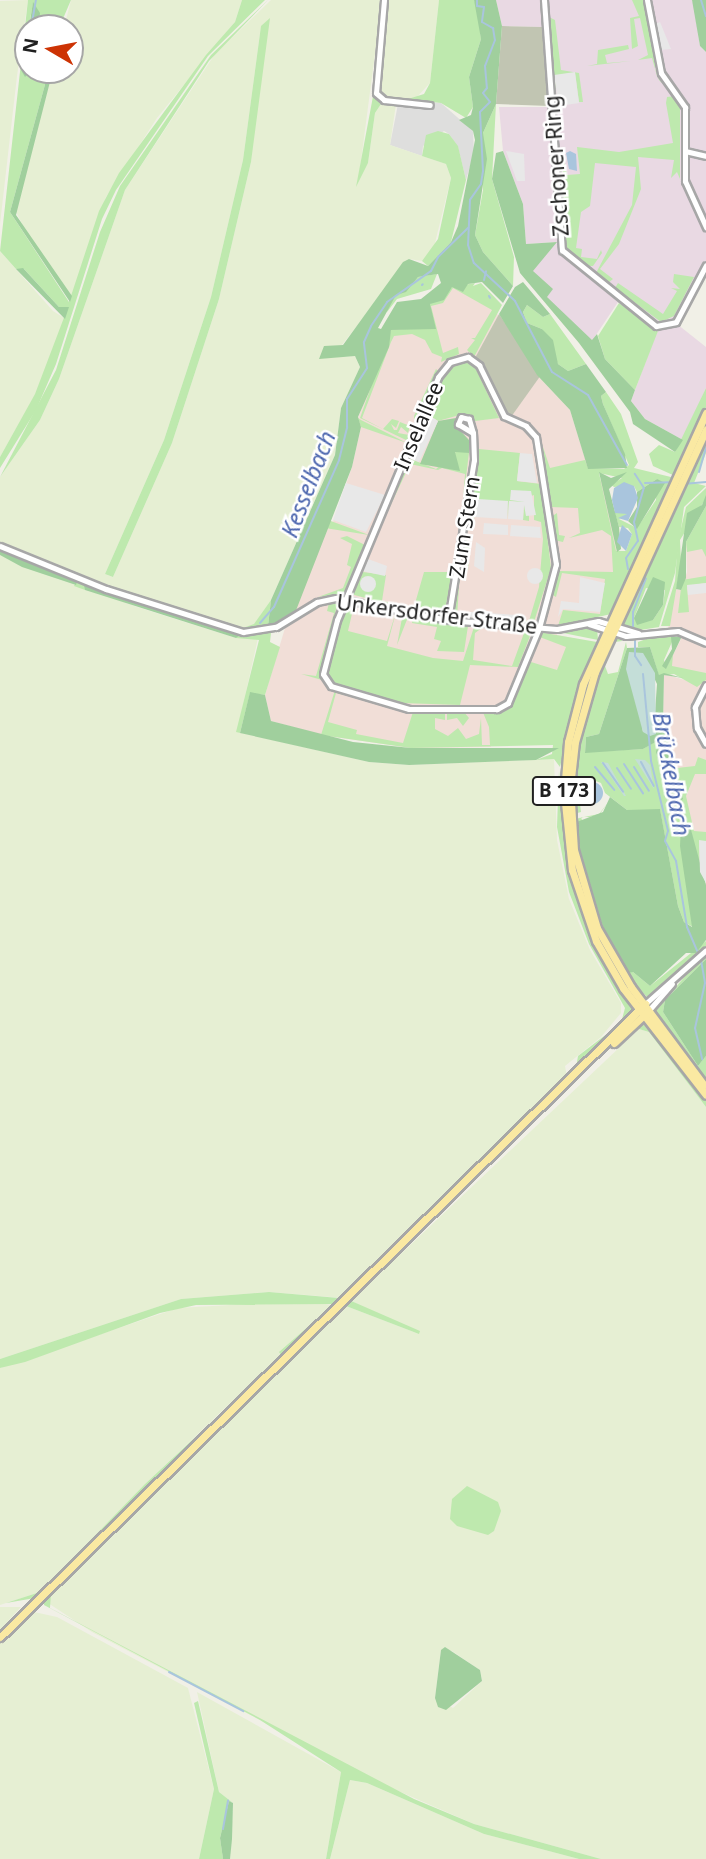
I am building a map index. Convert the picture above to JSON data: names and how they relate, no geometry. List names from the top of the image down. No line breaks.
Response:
{"streets":{"main road":["B 173"],"street":["Zschoner Ring","Inselallee","Zum Stern","Unkersdorfer Straße"]},"crossings":[["Inselallee","Unkersdorfer Straße"],["Zum Stern","Unkersdorfer Straße"],["Unkersdorfer Straße","B 173"]],"water":["Kesselbach","Brückelbach"],"north":"left"}
